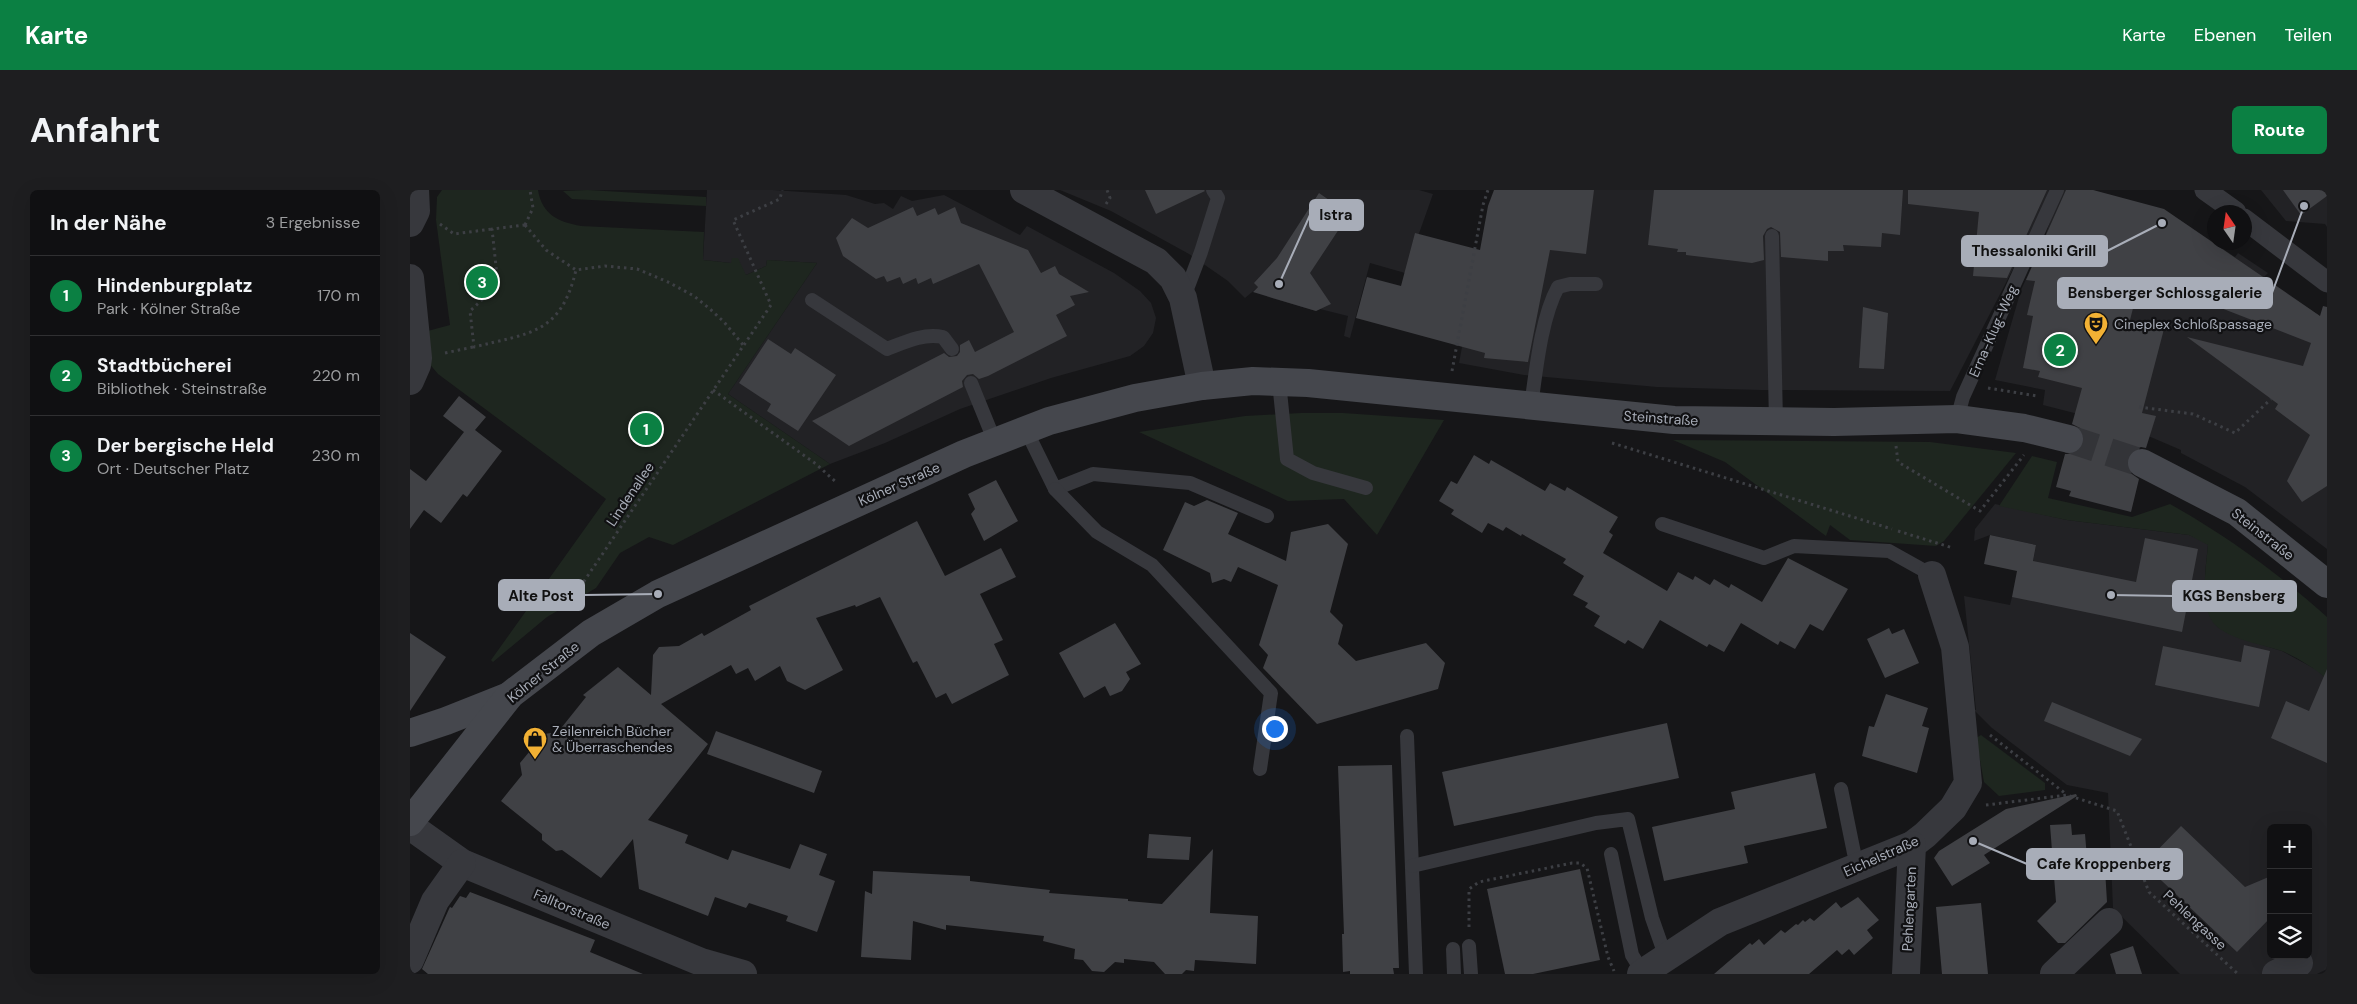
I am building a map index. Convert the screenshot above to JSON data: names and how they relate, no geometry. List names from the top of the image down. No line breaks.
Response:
{"streets":{"main road":["Steinstraße","Kölner Straße"],"street":["Eichelstraße","Falltorstraße","Pehlengarten"],"lane":["Erna-Klug-Weg"],"path":["Lindenallee","Pehlengasse"]},"crossings":[["Erna-Klug-Weg","Steinstraße"],["Steinstraße","Kölner Straße"],["Kölner Straße","Lindenallee"],["Eichelstraße","Pehlengarten"],["Eichelstraße","Pehlengasse"]],"places":{"other":["Bensberger Schlossgalerie","Thessaloniki Grill","Istra","Alte Post","KGS Bensberg","Cafe Kroppenberg"],"theatre":["Cineplex Schloßpassage"],"shop":["Zeilenreich Bücher & Überraschendes"]},"north":"top","page":{"header":"Karte","nav":["Karte","Ebenen","Teilen"],"buttons":"Route","title":"Anfahrt","heading":["In der Nähe","3 Ergebnisse"],"list":[{"mark":"1","name":"Hindenburgplatz","note":"Park · Kölner Straße","value":"170 m"},{"mark":"2","name":"Stadtbücherei","note":"Bibliothek · Steinstraße","value":"220 m"},{"mark":"3","name":"Der bergische Held","note":"Ort · Deutscher Platz","value":"230 m"}],"pins":["3","2","1"],"map_buttons":["+","−"]}}
